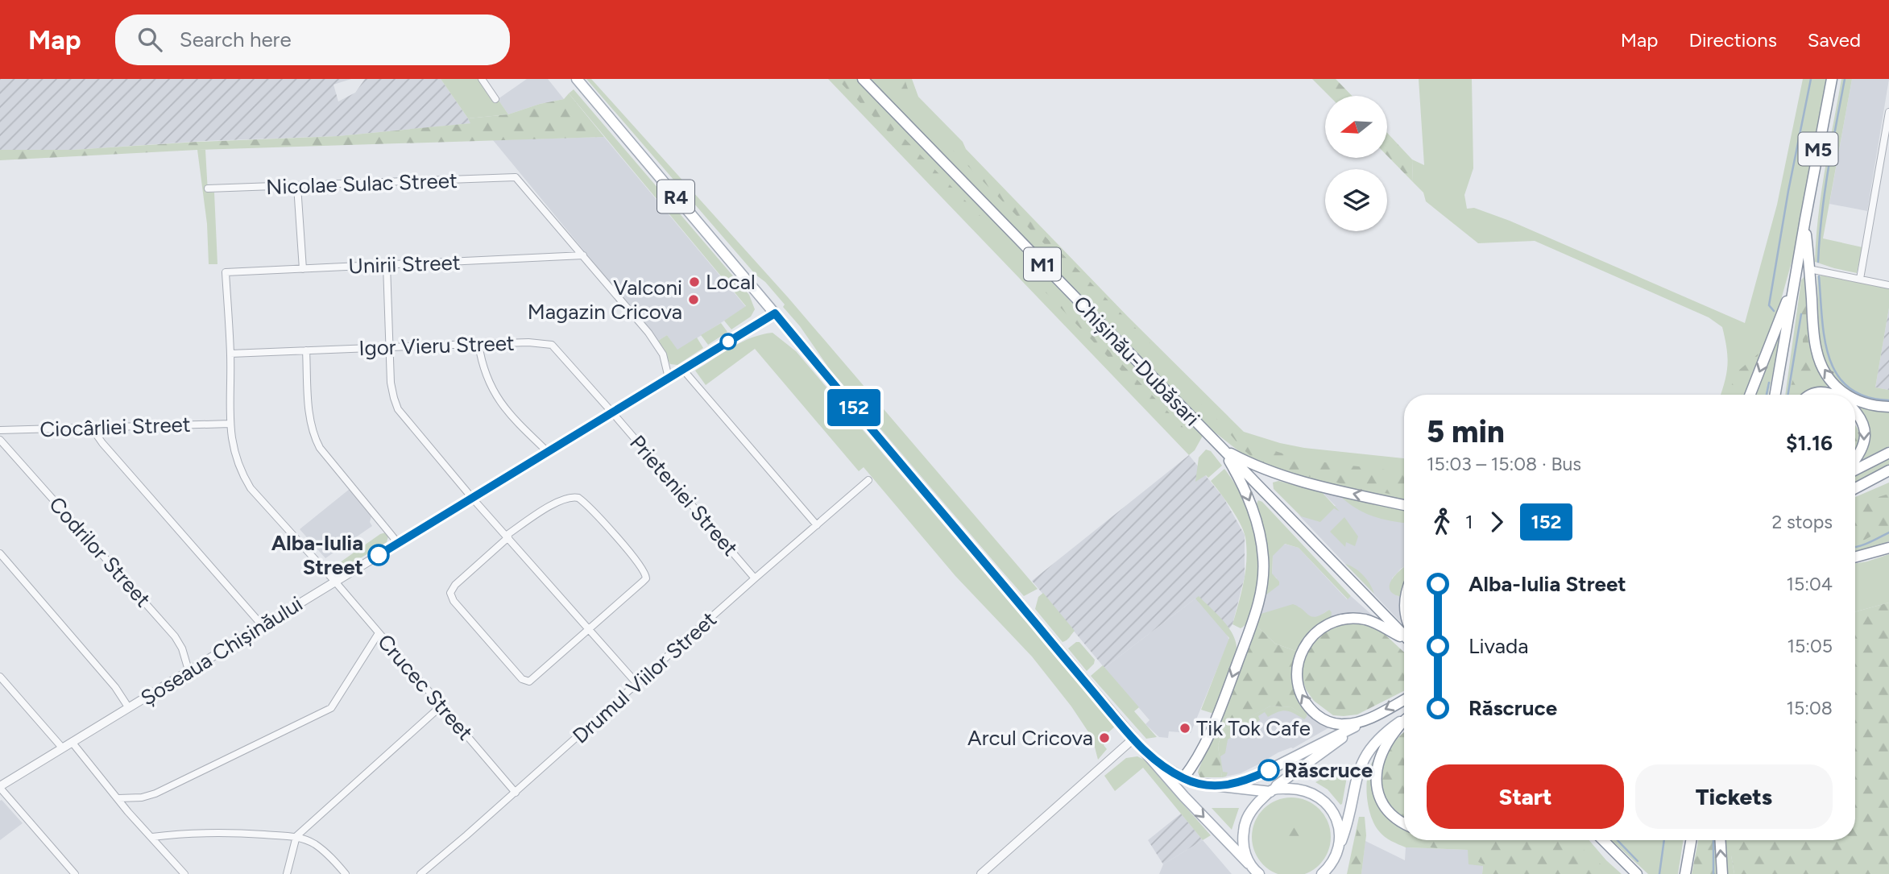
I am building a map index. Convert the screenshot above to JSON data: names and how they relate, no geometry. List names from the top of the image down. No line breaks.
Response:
{"streets":{"main road":["M5","R4","M1","Chișinău-Dubăsari"],"street":["Nicolae Sulac Street","Unirii Street","Igor Vieru Street","Ciocârliei Street","Prieteniei Street","Codrilor Street","Șoseaua Chișinăului","Drumul Viilor Street","Crucec Street"]},"crossings":[["Nicolae Sulac Street","Unirii Street"],["R4","Șoseaua Chișinăului"],["Unirii Street","Igor Vieru Street"],["Igor Vieru Street","Prieteniei Street"],["Igor Vieru Street","Șoseaua Chișinăului"],["Prieteniei Street","Șoseaua Chișinăului"],["Prieteniei Street","Drumul Viilor Street"],["Codrilor Street","Șoseaua Chișinăului"],["Șoseaua Chișinăului","Crucec Street"],["Drumul Viilor Street","Crucec Street"]],"places":["Local","Valconi Magazin Cricova","Alba-Iulia Street","Tik Tok Cafe","Arcul Cricova","Răscruce"],"lines":["bus line 152"],"north":"left","page":{"header":"Map","search":"Search here","nav":["Map","Directions","Saved"],"on_map":"152","heading":["5 min","15:03 – 15:08 · Bus","$1.16"],"legs":["1","152","2 stops"],"list":[{"name":"Alba-Iulia Street","value":"15:04"},{"name":"Livada","value":"15:05"},{"name":"Răscruce","value":"15:08"}],"buttons":["Start","Tickets"]}}
